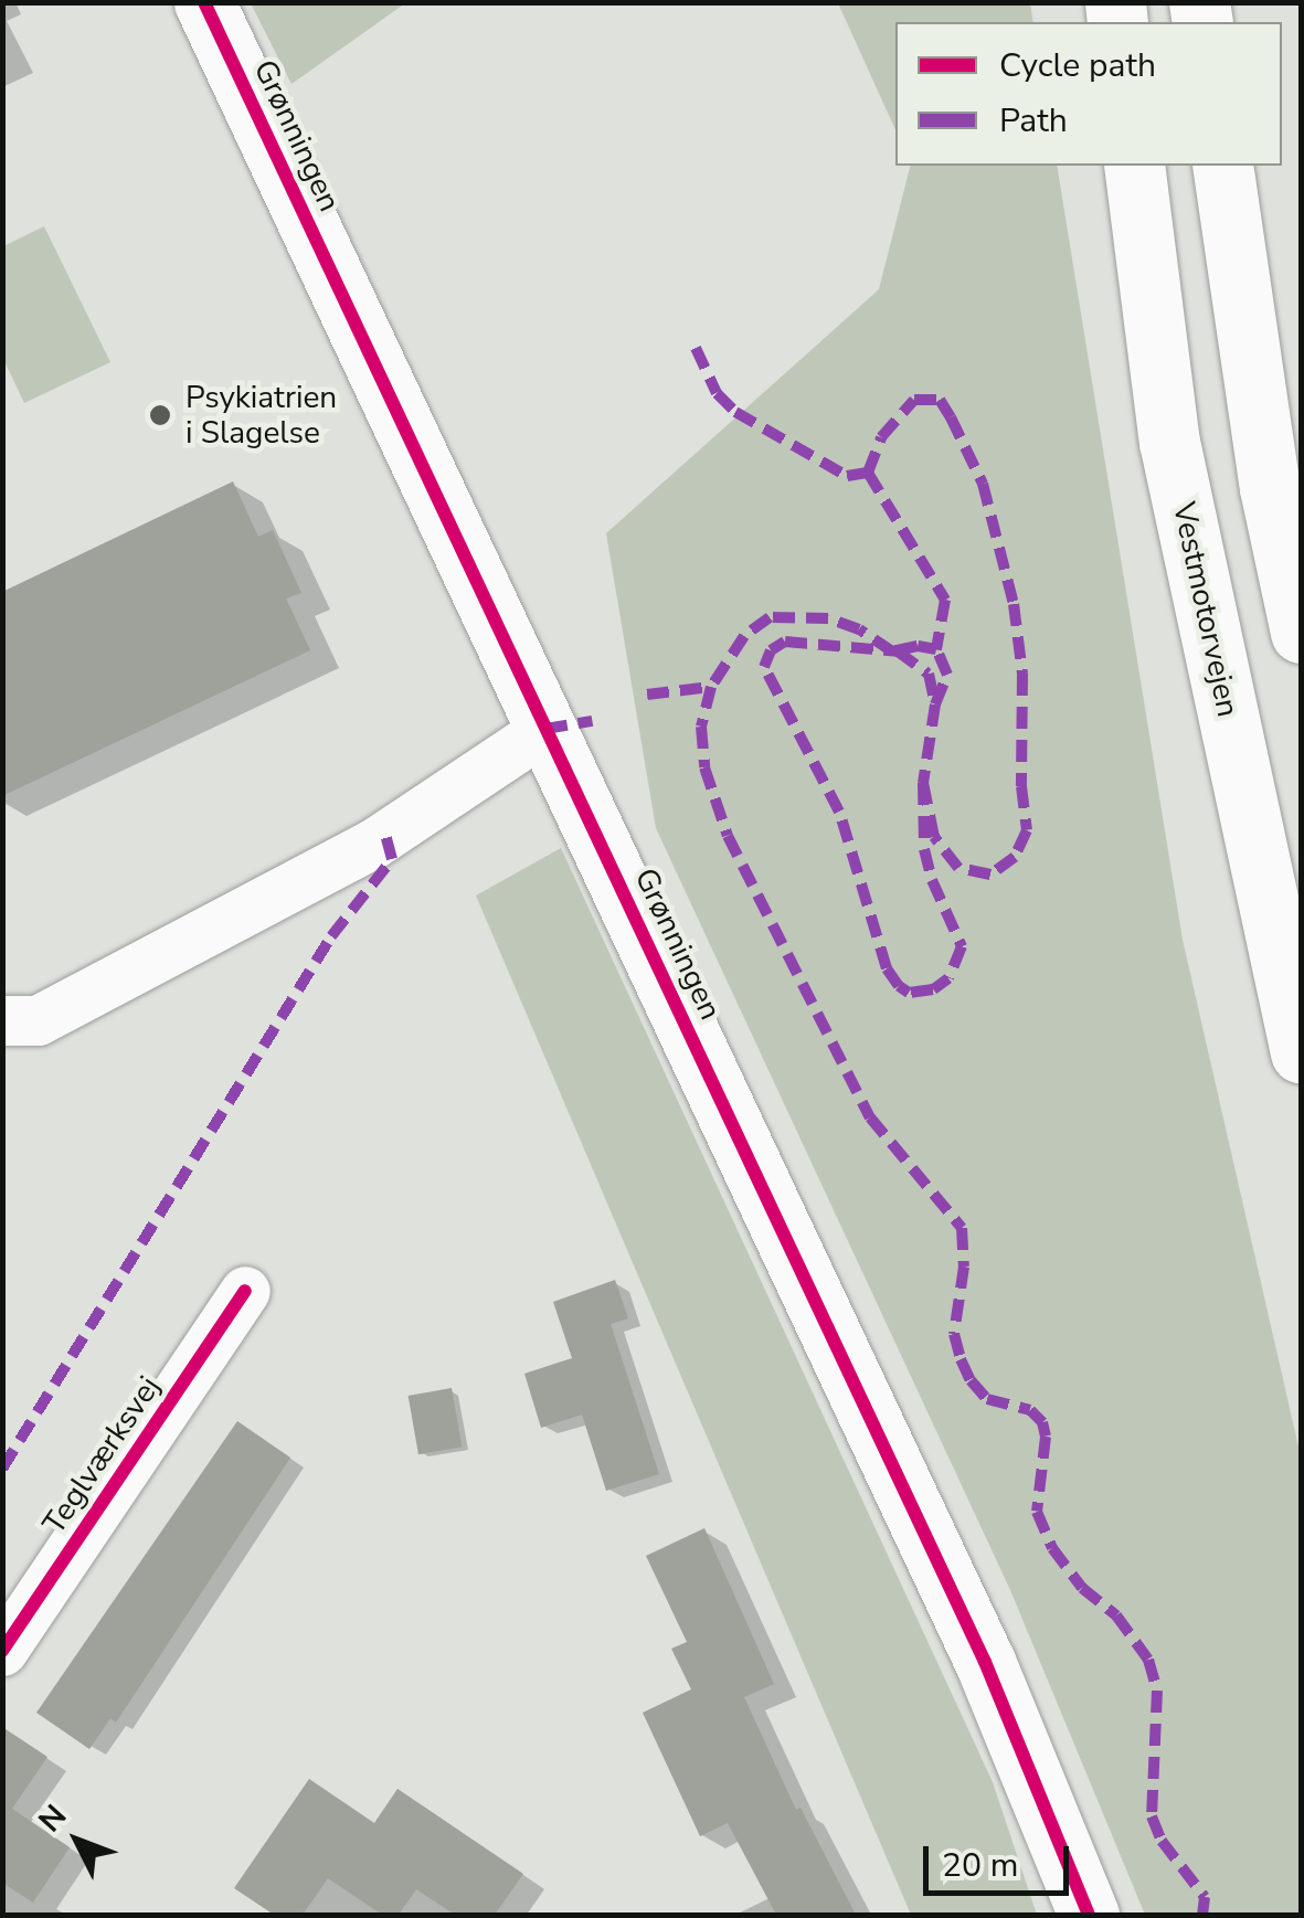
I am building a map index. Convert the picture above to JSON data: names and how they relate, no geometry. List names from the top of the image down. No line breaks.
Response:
{"streets":{"main road":["Grønningen","Vestmotorvejen"],"street":["Teglværksvej"]},"places":["Psykiatrien i Slagelse"],"legend":["Cycle path","Path"],"scale_bar":"20 m","north":"top left"}
